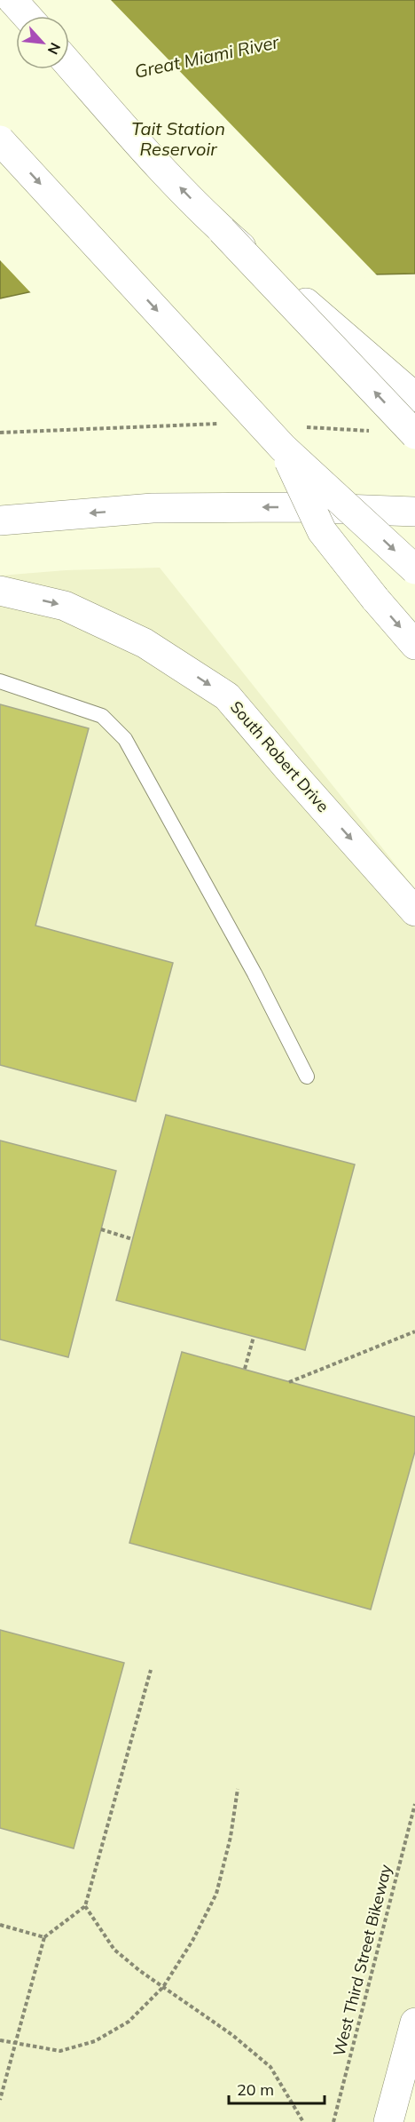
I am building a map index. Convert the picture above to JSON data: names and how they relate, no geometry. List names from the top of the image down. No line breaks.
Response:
{"streets":{"main road":["South Robert Drive"],"path":["West Third Street Bikeway"]},"water":["Great Miami River","Tait Station Reservoir"],"scale_bar":"20 m","north":"bottom right"}
